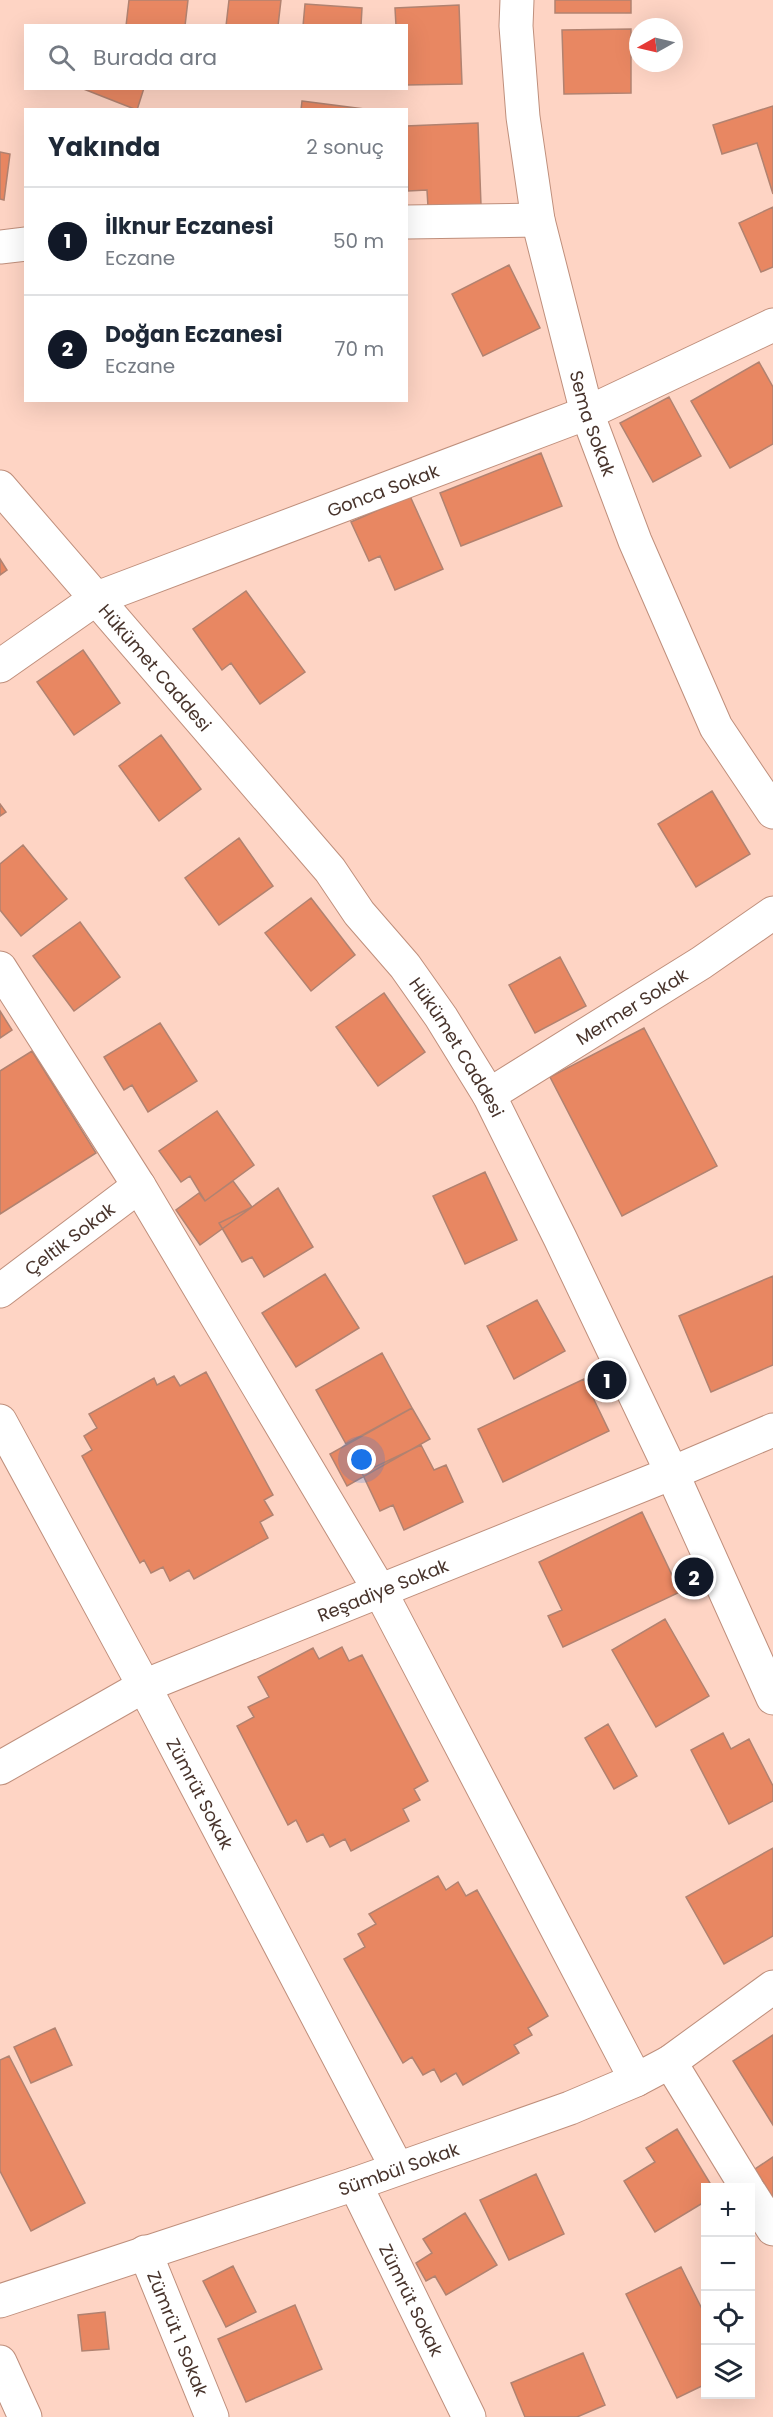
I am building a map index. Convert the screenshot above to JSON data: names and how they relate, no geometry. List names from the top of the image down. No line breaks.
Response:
{"streets":{"street":["Sema Sokak","Gonca Sokak","Hükümet Caddesi","Mermer Sokak","Çeltik Sokak","Reşadiye Sokak","Zümrüt Sokak","Sümbül Sokak","Zümrüt 1 Sokak"]},"crossings":[["Sema Sokak","Gonca Sokak"],["Gonca Sokak","Hükümet Caddesi"],["Hükümet Caddesi","Mermer Sokak"],["Hükümet Caddesi","Reşadiye Sokak"],["Reşadiye Sokak","Zümrüt Sokak"],["Zümrüt Sokak","Sümbül Sokak"],["Sümbül Sokak","Zümrüt 1 Sokak"]],"north":"left","page":{"search":"Burada ara","heading":["Yakında","2 sonuç"],"list":[{"mark":"1","name":"İlknur Eczanesi","note":"Eczane","value":"50 m"},{"mark":"2","name":"Doğan Eczanesi","note":"Eczane","value":"70 m"}],"pins":["1","2"],"map_buttons":["+","−"]}}
